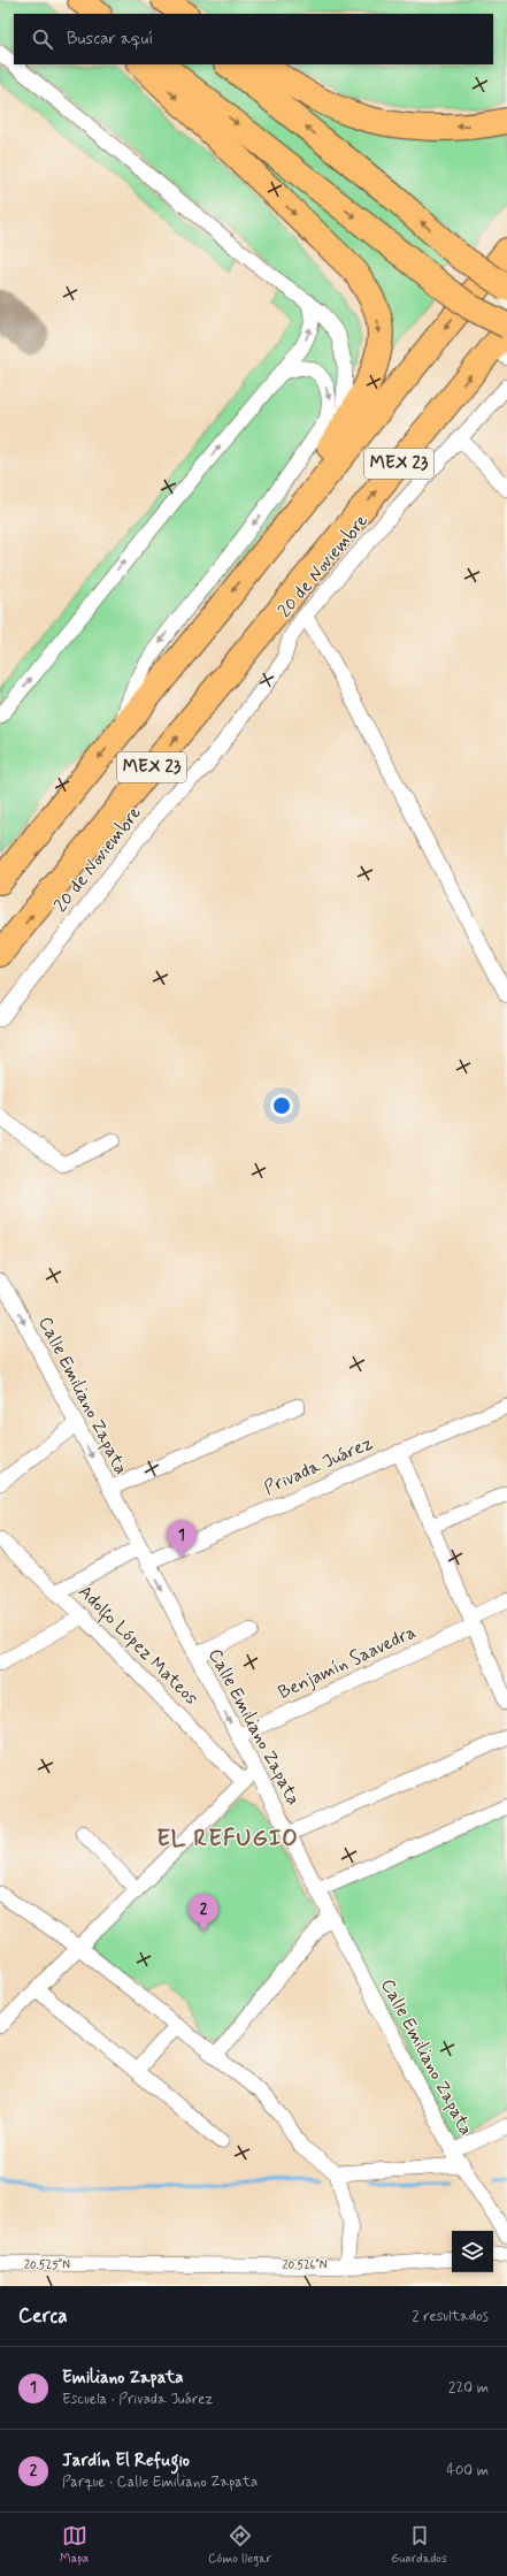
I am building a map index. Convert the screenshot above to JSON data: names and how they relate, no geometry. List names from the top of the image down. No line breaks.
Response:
{"streets":{"highway":["MEX 23"],"street":["20 de Noviembre","Calle Emiliano Zapata","Privada Juárez","Adolfo López Mateos","Benjamín Saavedra"]},"crossings":[["Calle Emiliano Zapata","Privada Juárez"],["Calle Emiliano Zapata","Benjamín Saavedra"]],"one_way":["Calle Emiliano Zapata"],"districts":["EL REFUGIO"],"page":{"search":"Buscar aquí","pins":["1","2"],"heading":["Cerca","2 resultados"],"list":[{"mark":"1","name":"Emiliano Zapata","note":"Escuela · Privada Juárez","value":"220 m"},{"mark":"2","name":"Jardín El Refugio","note":"Parque · Calle Emiliano Zapata","value":"400 m"}],"nav":["Mapa","Cómo llegar","Guardados"]},"coordinates":["20.525°N","20.526°N"]}
